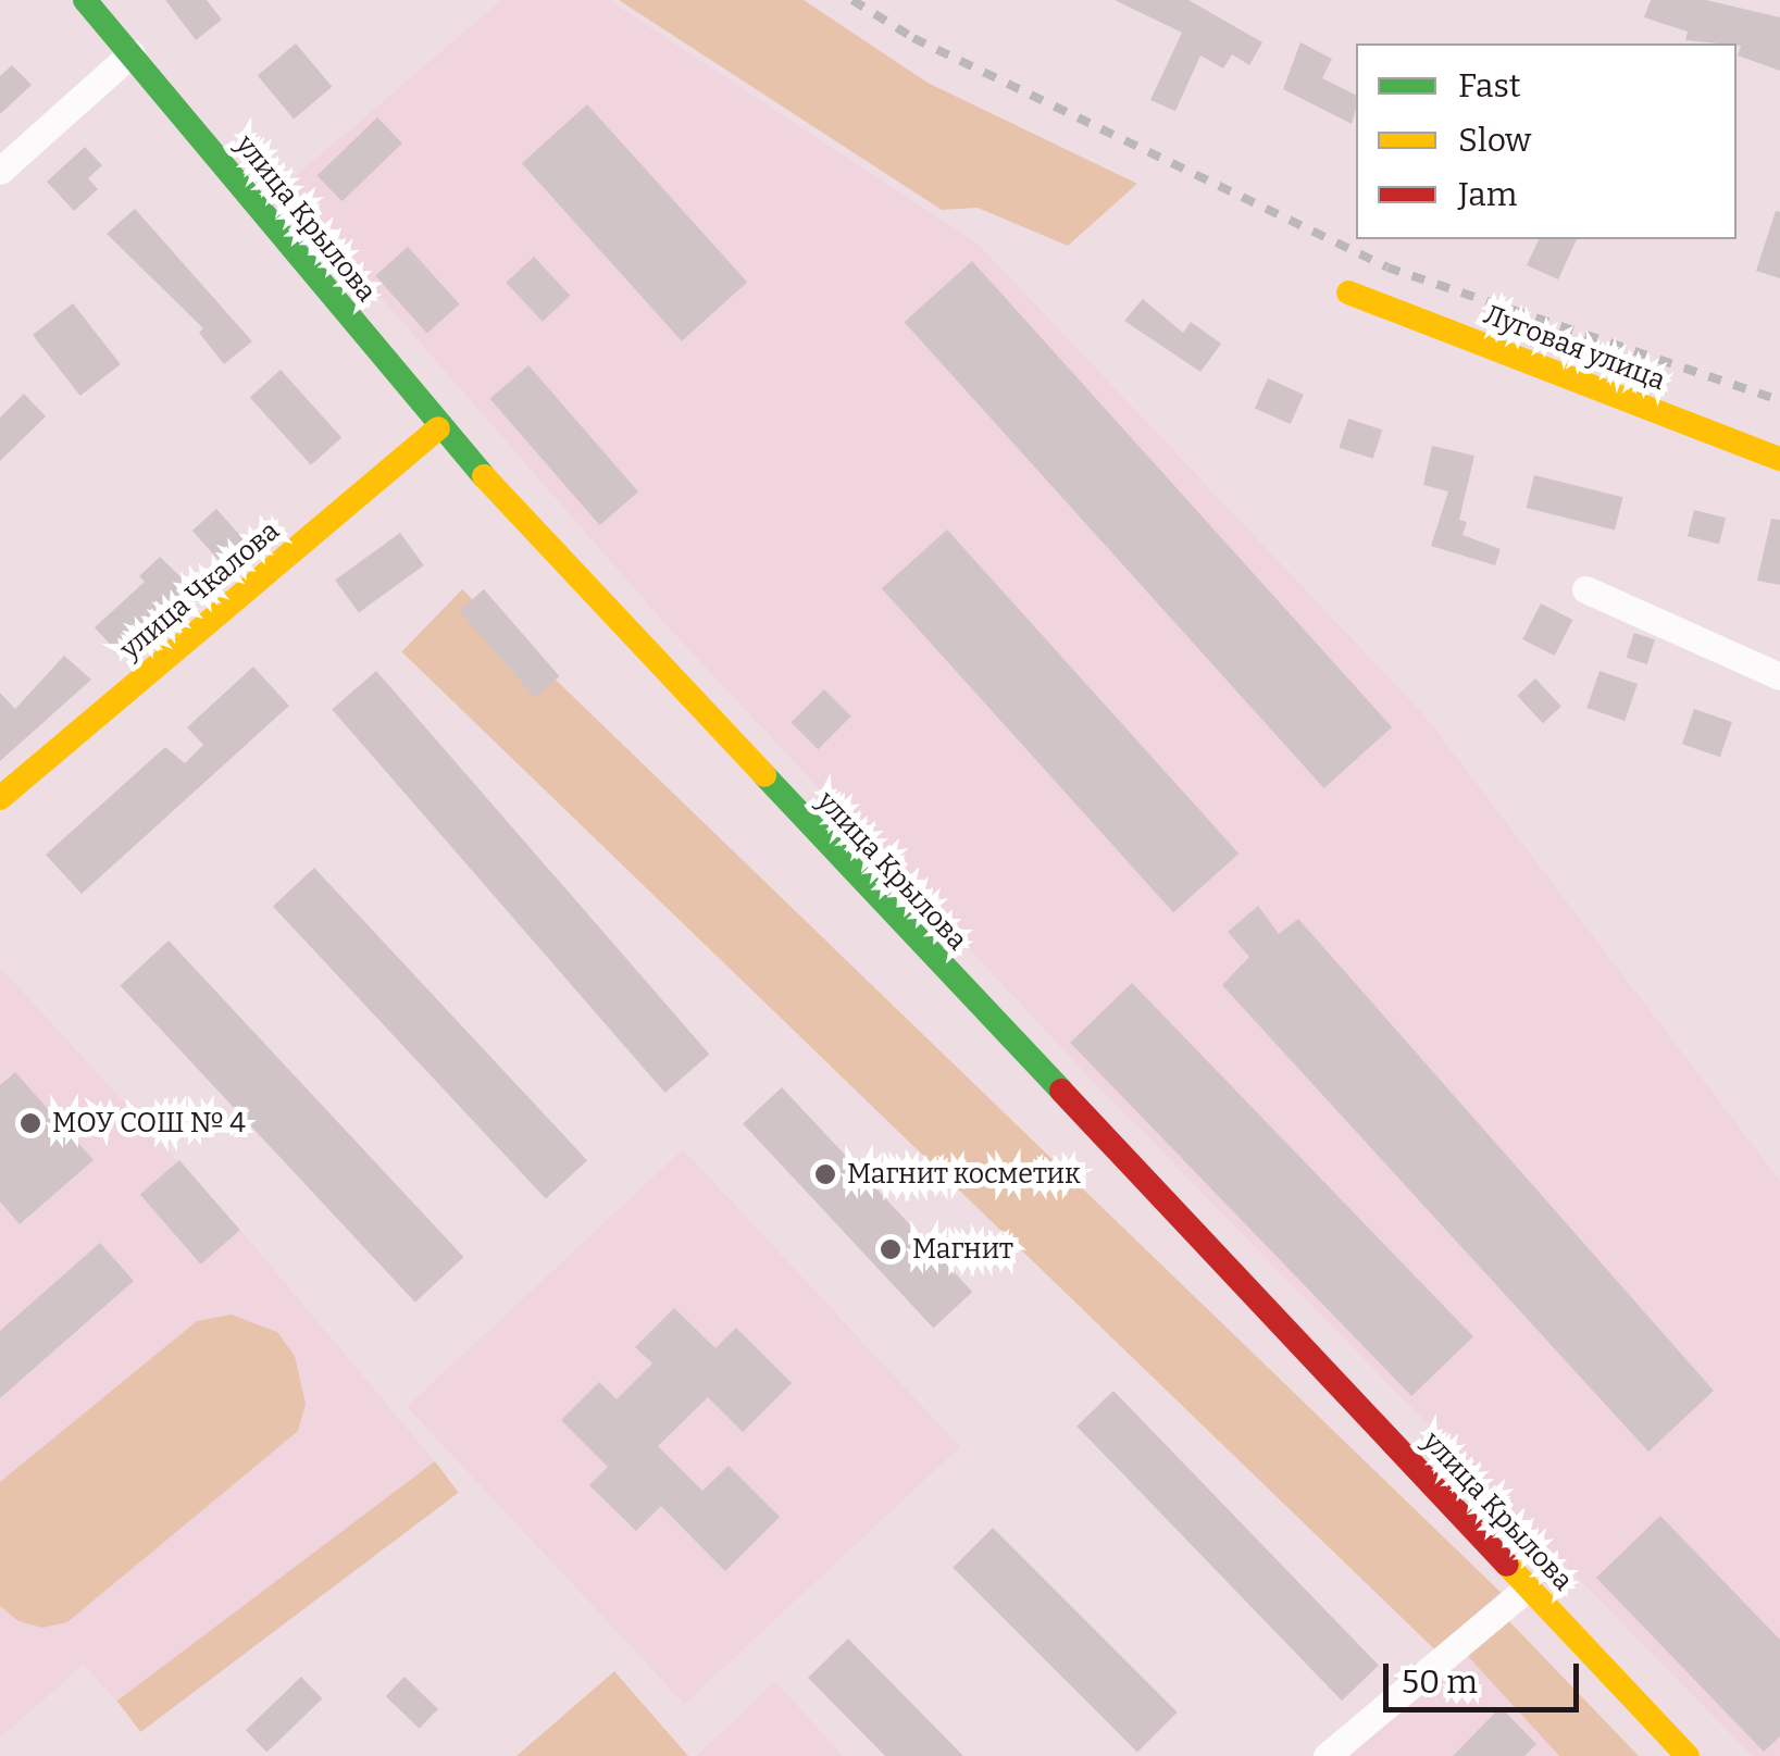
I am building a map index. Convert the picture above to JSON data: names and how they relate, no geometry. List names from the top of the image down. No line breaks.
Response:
{"streets":{"street":["улица Крылова","Луговая улица","улица Чкалова"]},"crossings":[["улица Крылова","улица Чкалова"]],"places":["МОУ СОШ № 4","Магнит косметик","Магнит"],"legend":["Fast","Slow","Jam"],"scale_bar":"50 m"}
